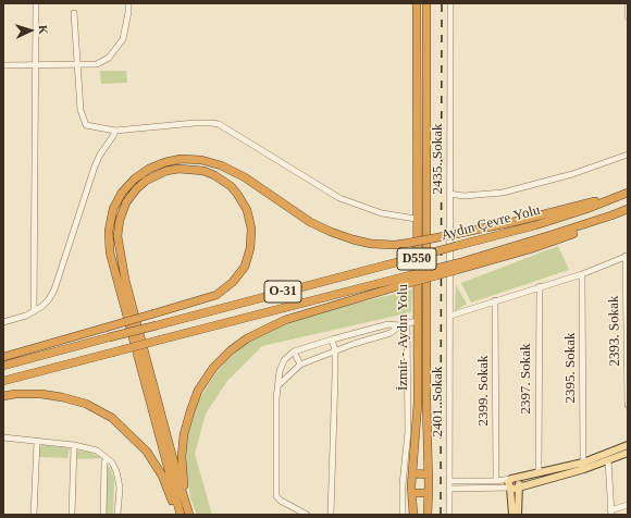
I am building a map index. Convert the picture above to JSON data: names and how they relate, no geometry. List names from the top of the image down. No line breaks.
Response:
{"streets":{"highway":["Aydın Çevre Yolu","D550","O-31","İzmir - Aydın Yolu"],"street":["2435. Sokak","2393. Sokak","2395. Sokak","2397. Sokak","2399. Sokak","2401. Sokak"]},"crossings":[["2435. Sokak","2401. Sokak"]],"north":"right"}
